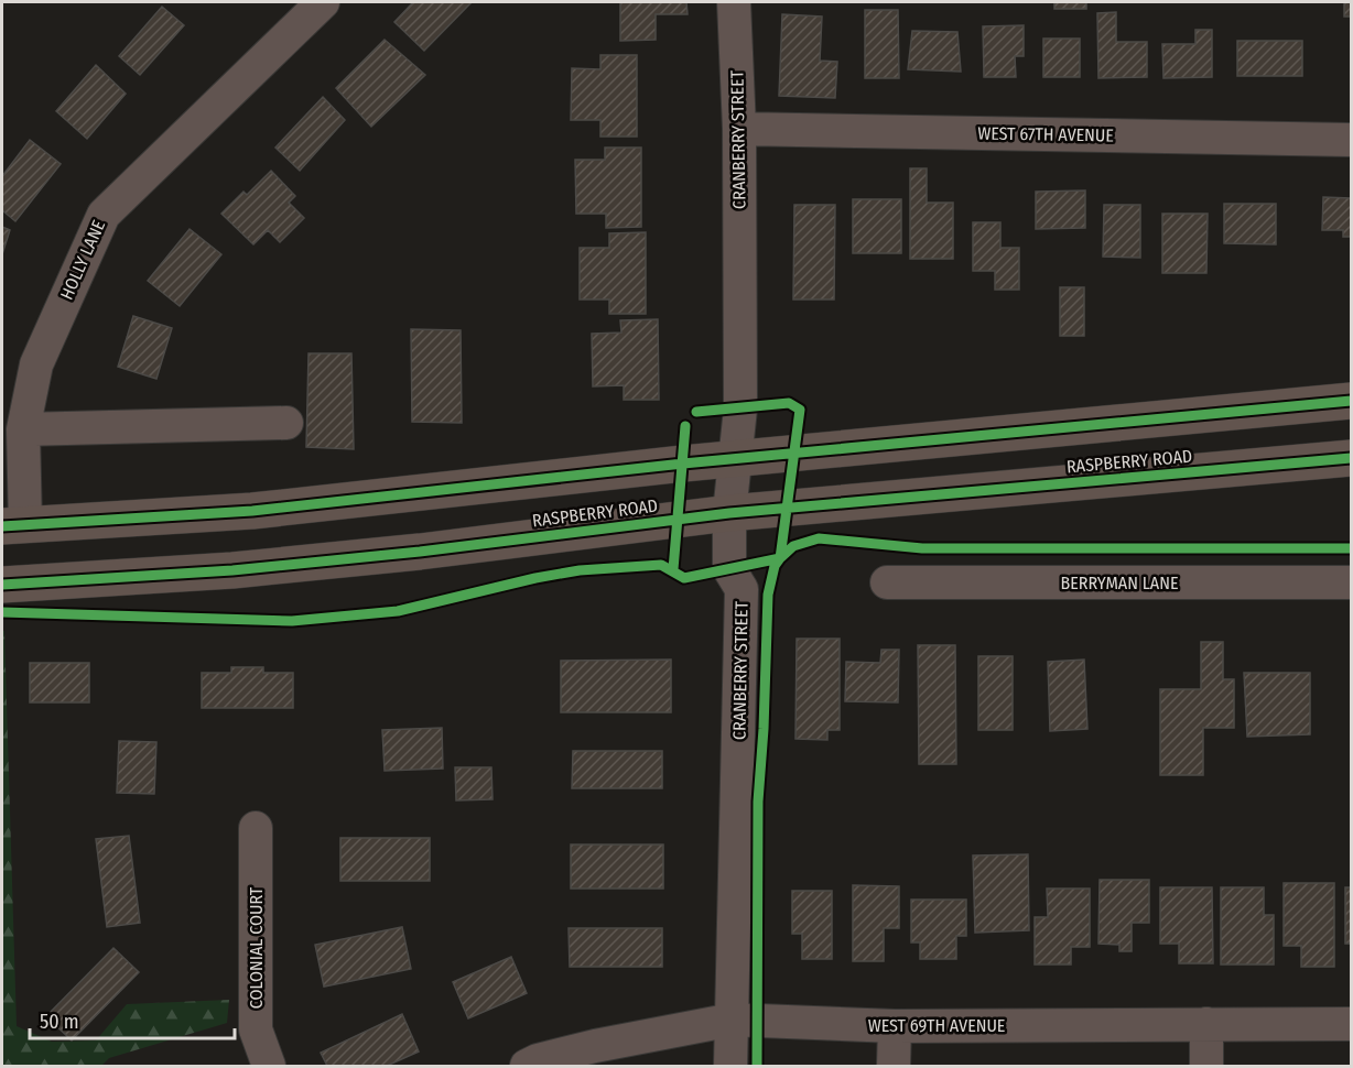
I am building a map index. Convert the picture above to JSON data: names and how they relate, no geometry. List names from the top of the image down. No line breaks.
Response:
{"streets":{"main road":["RASPBERRY ROAD"],"street":["WEST 67TH AVENUE","CRANBERRY STREET","HOLLY LANE","BERRYMAN LANE","COLONIAL COURT","WEST 69TH AVENUE"]},"crossings":[["WEST 67TH AVENUE","CRANBERRY STREET"],["CRANBERRY STREET","RASPBERRY ROAD"],["CRANBERRY STREET","WEST 69TH AVENUE"]],"scale_bar":"50 m"}
